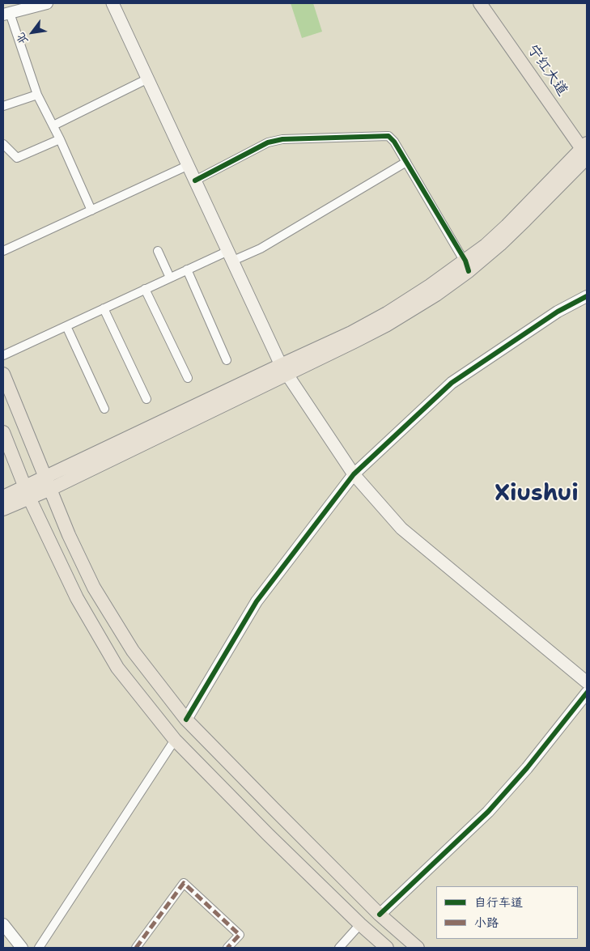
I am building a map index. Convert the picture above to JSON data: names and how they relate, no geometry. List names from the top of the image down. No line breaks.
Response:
{"streets":{"main road":["宁红大道"]},"districts":["Xiushui"],"legend":["自行车道","小路"],"north":"bottom left"}
